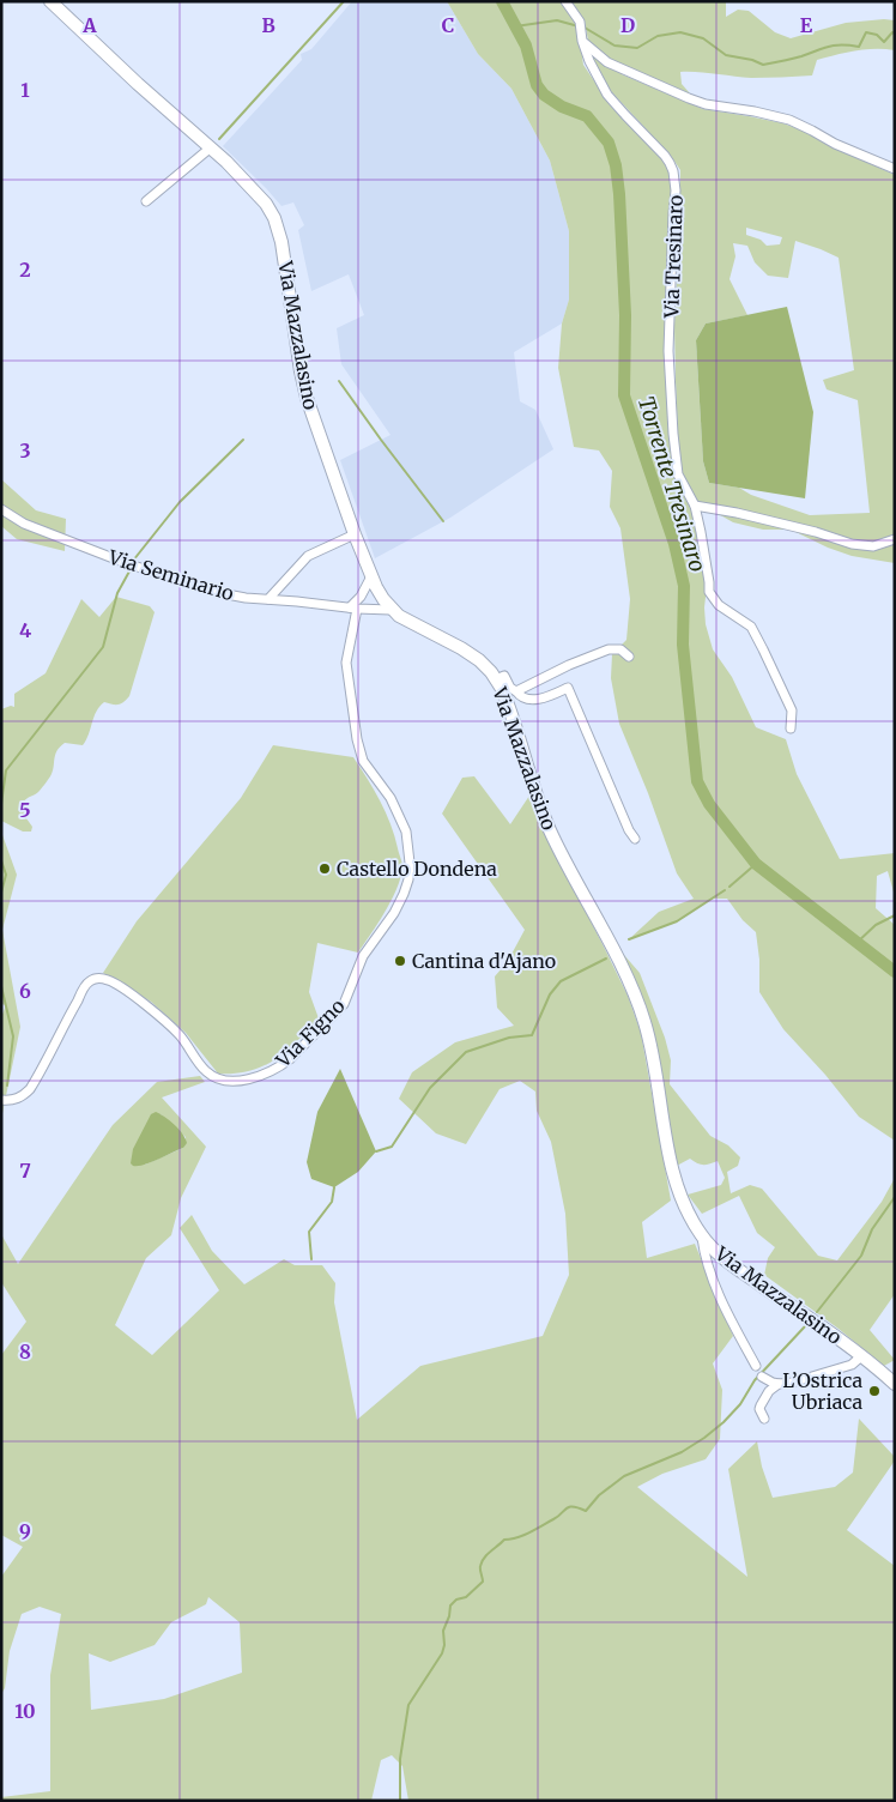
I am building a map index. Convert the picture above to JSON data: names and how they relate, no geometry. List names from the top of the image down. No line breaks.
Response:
{"streets":{"main road":["Via Mazzalasino"],"street":["Via Tresinaro","Via Seminario","Via Figno"]},"crossings":[["Via Mazzalasino","Via Seminario"],["Via Seminario","Via Figno"]],"water":["Torrente Tresinaro"],"places":["Castello Dondena","Cantina d'Ajano","L’Ostrica Ubriaca"],"grid":{"columns":["A","B","C","D","E"],"rows":["1","2","3","4","5","6","7","8","9","10"]}}
